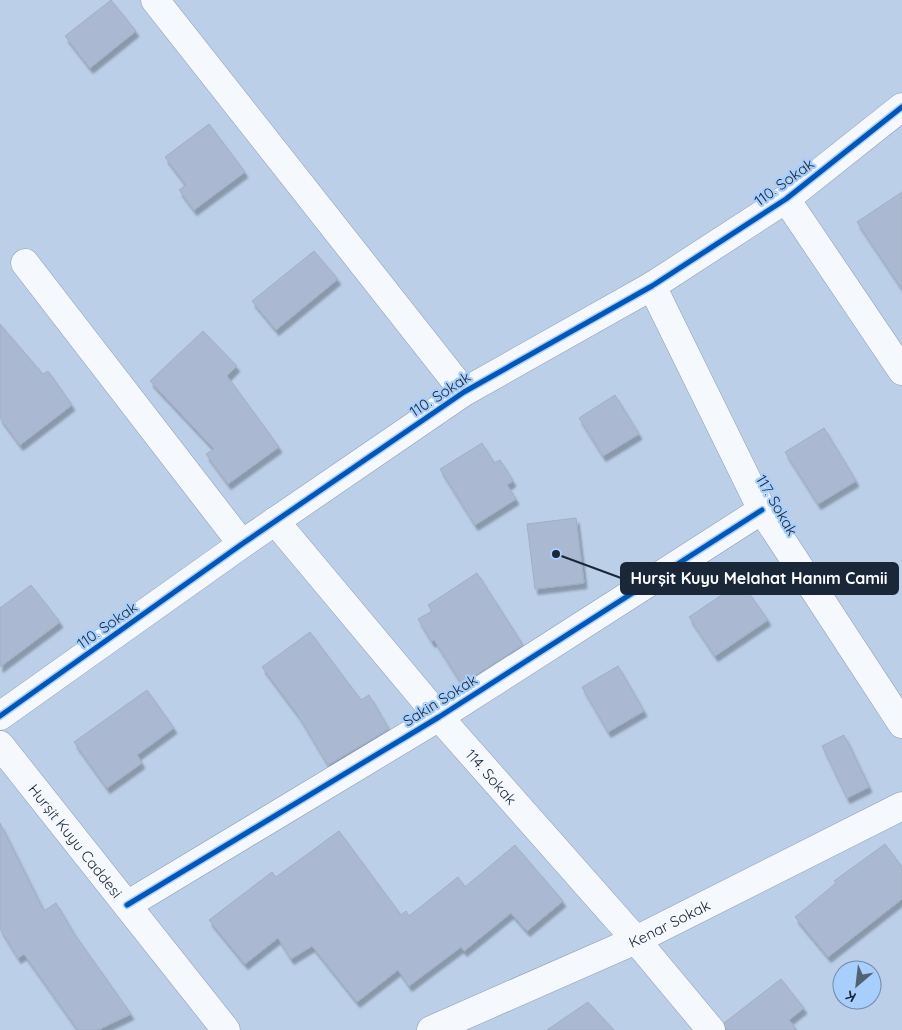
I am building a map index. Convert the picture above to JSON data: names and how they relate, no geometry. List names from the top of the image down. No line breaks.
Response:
{"streets":{"street":["110. Sokak","117. Sokak","Sakin Sokak","114. Sokak","Hurşit Kuyu Caddesi","Kenar Sokak"]},"crossings":[["110. Sokak","117. Sokak"],["110. Sokak","114. Sokak"],["117. Sokak","Sakin Sokak"],["Sakin Sokak","114. Sokak"],["Sakin Sokak","Hurşit Kuyu Caddesi"],["114. Sokak","Kenar Sokak"]],"places":["Hurşit Kuyu Melahat Hanım Camii"],"north":"bottom left"}
